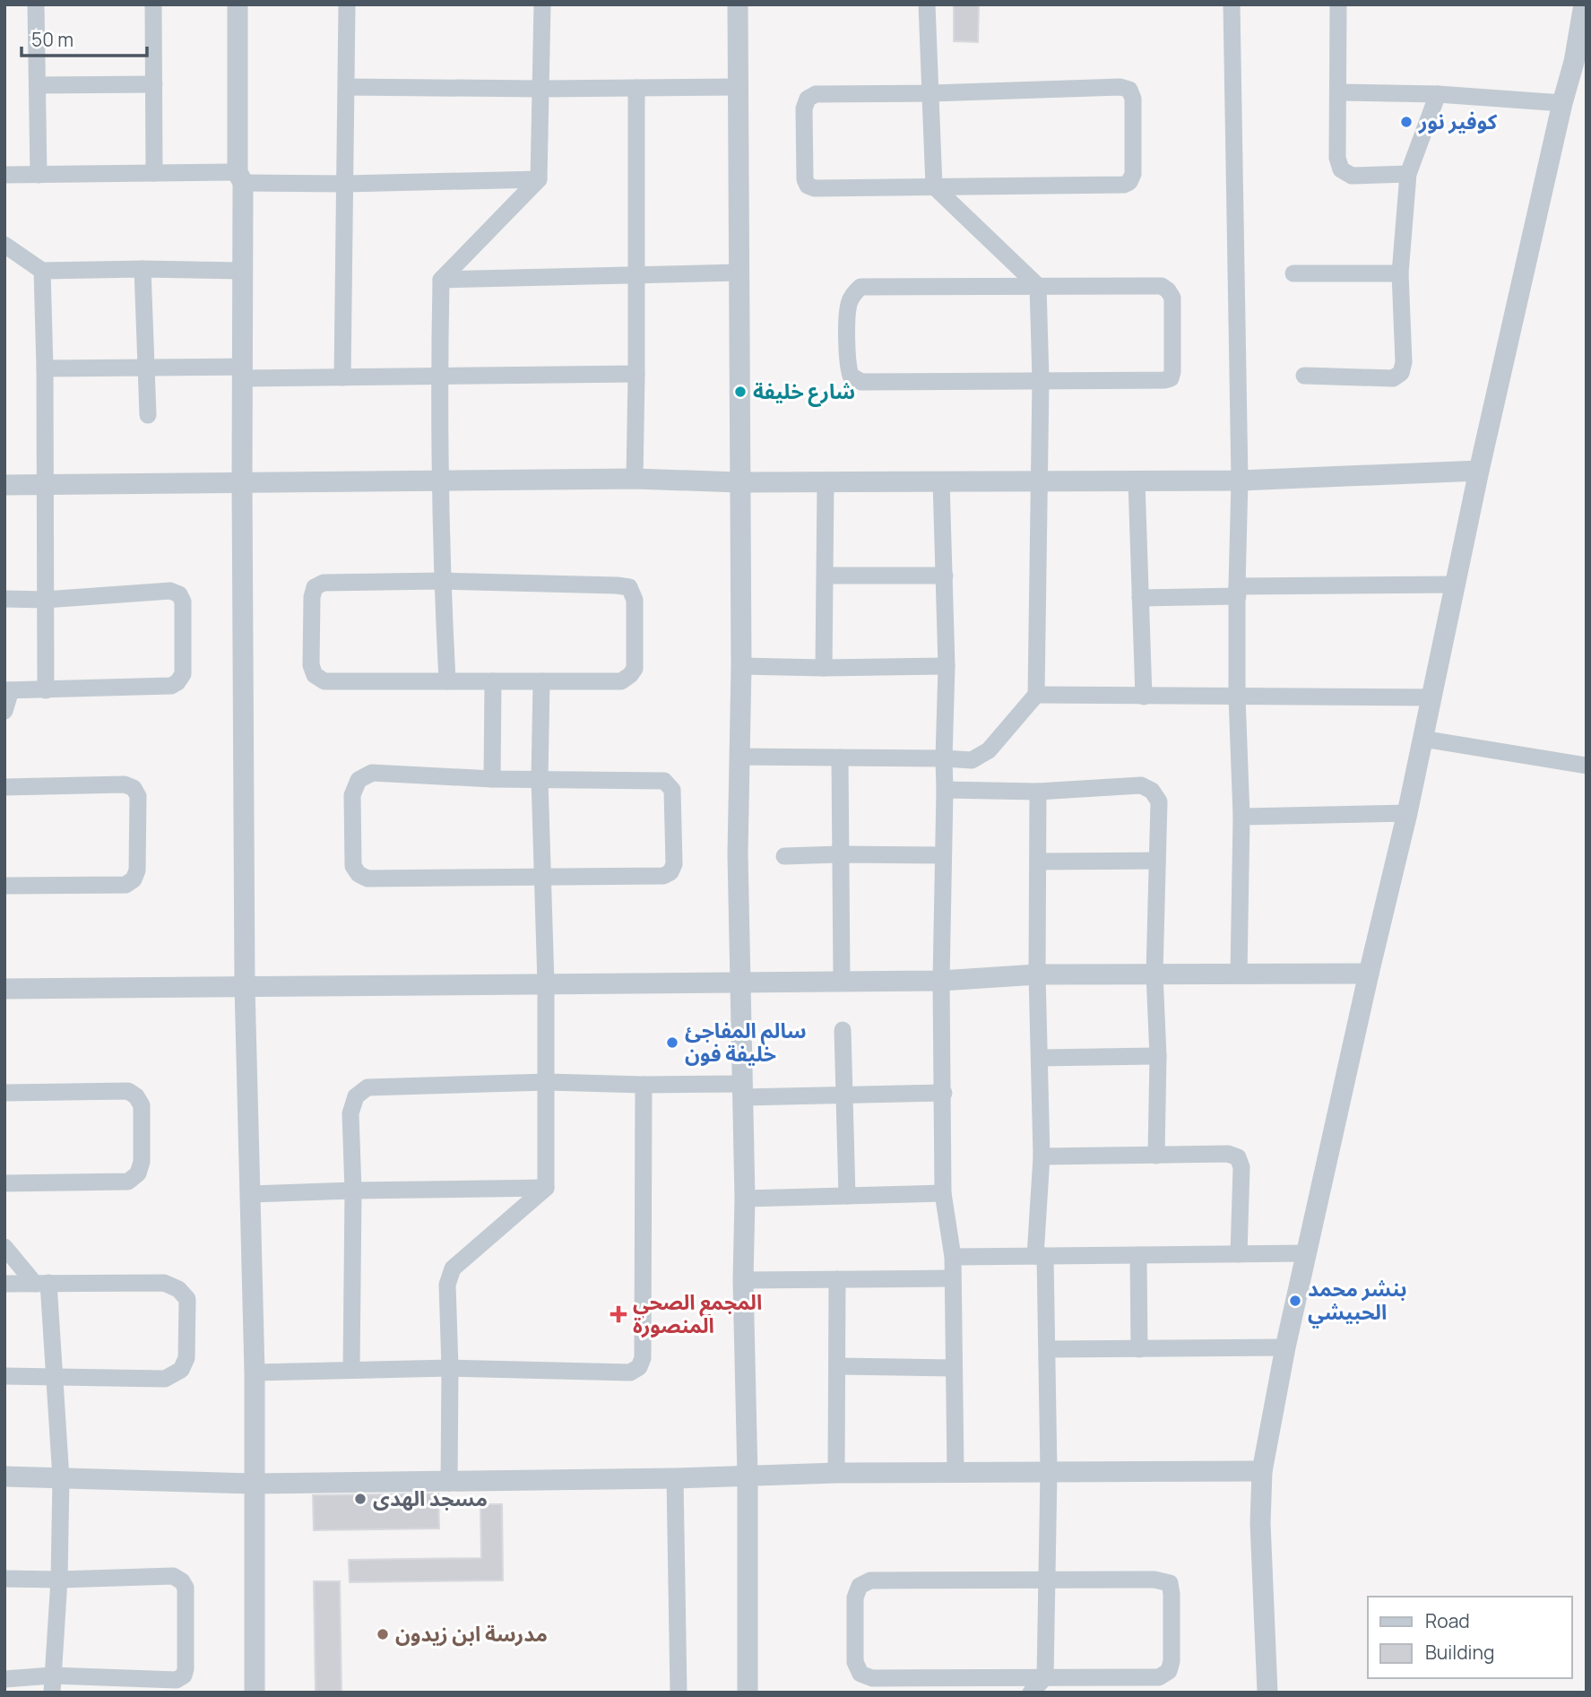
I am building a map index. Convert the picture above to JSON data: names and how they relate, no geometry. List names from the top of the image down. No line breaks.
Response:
{"places":{"other":["كوفير نور","شارع خليفة","سالم المفاجئ خليفة فون","بنشر محمد الحبيشي","مسجد الهدى","مدرسة ابن زيدون"],"health":["المجمع الصحي المنصورة"]},"legend":["Road","Building"],"scale_bar":"50 m"}
